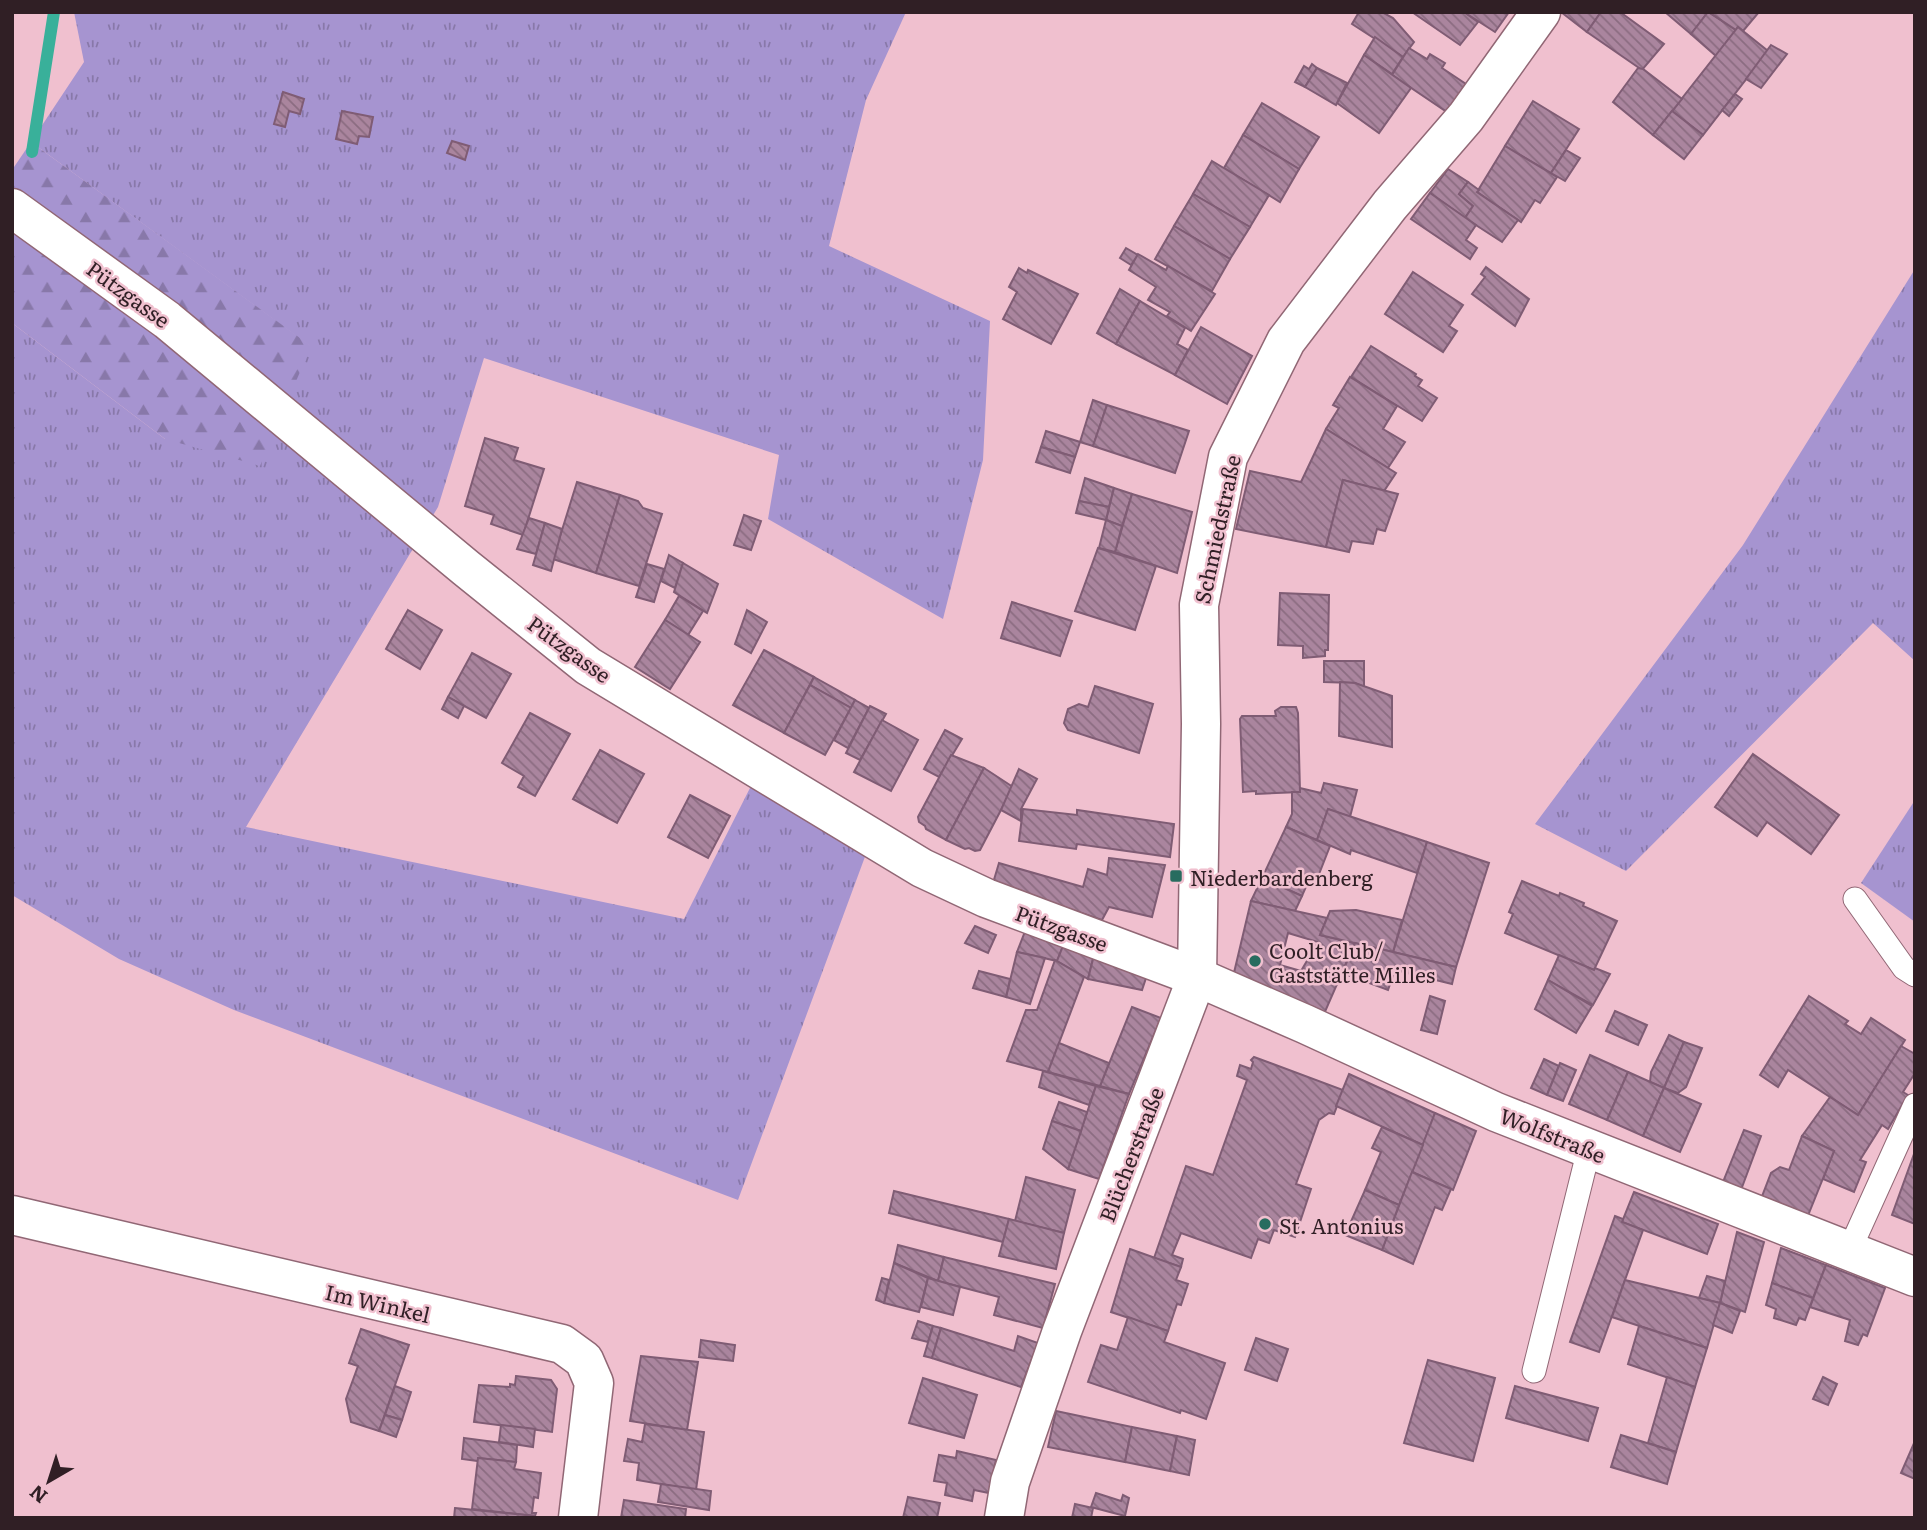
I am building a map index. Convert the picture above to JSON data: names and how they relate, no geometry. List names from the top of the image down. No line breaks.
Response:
{"streets":{"street":["Pützgasse","Schmiedstraße","Wolfstraße","Blücherstraße","Im Winkel"]},"crossings":[["Pützgasse","Schmiedstraße"],["Pützgasse","Wolfstraße"],["Pützgasse","Blücherstraße"],["Schmiedstraße","Wolfstraße"],["Schmiedstraße","Blücherstraße"],["Wolfstraße","Blücherstraße"]],"places":{"transit":["Niederbardenberg"],"other":["Coolt Club/ Gaststätte Milles","St. Antonius"]},"north":"bottom left"}
